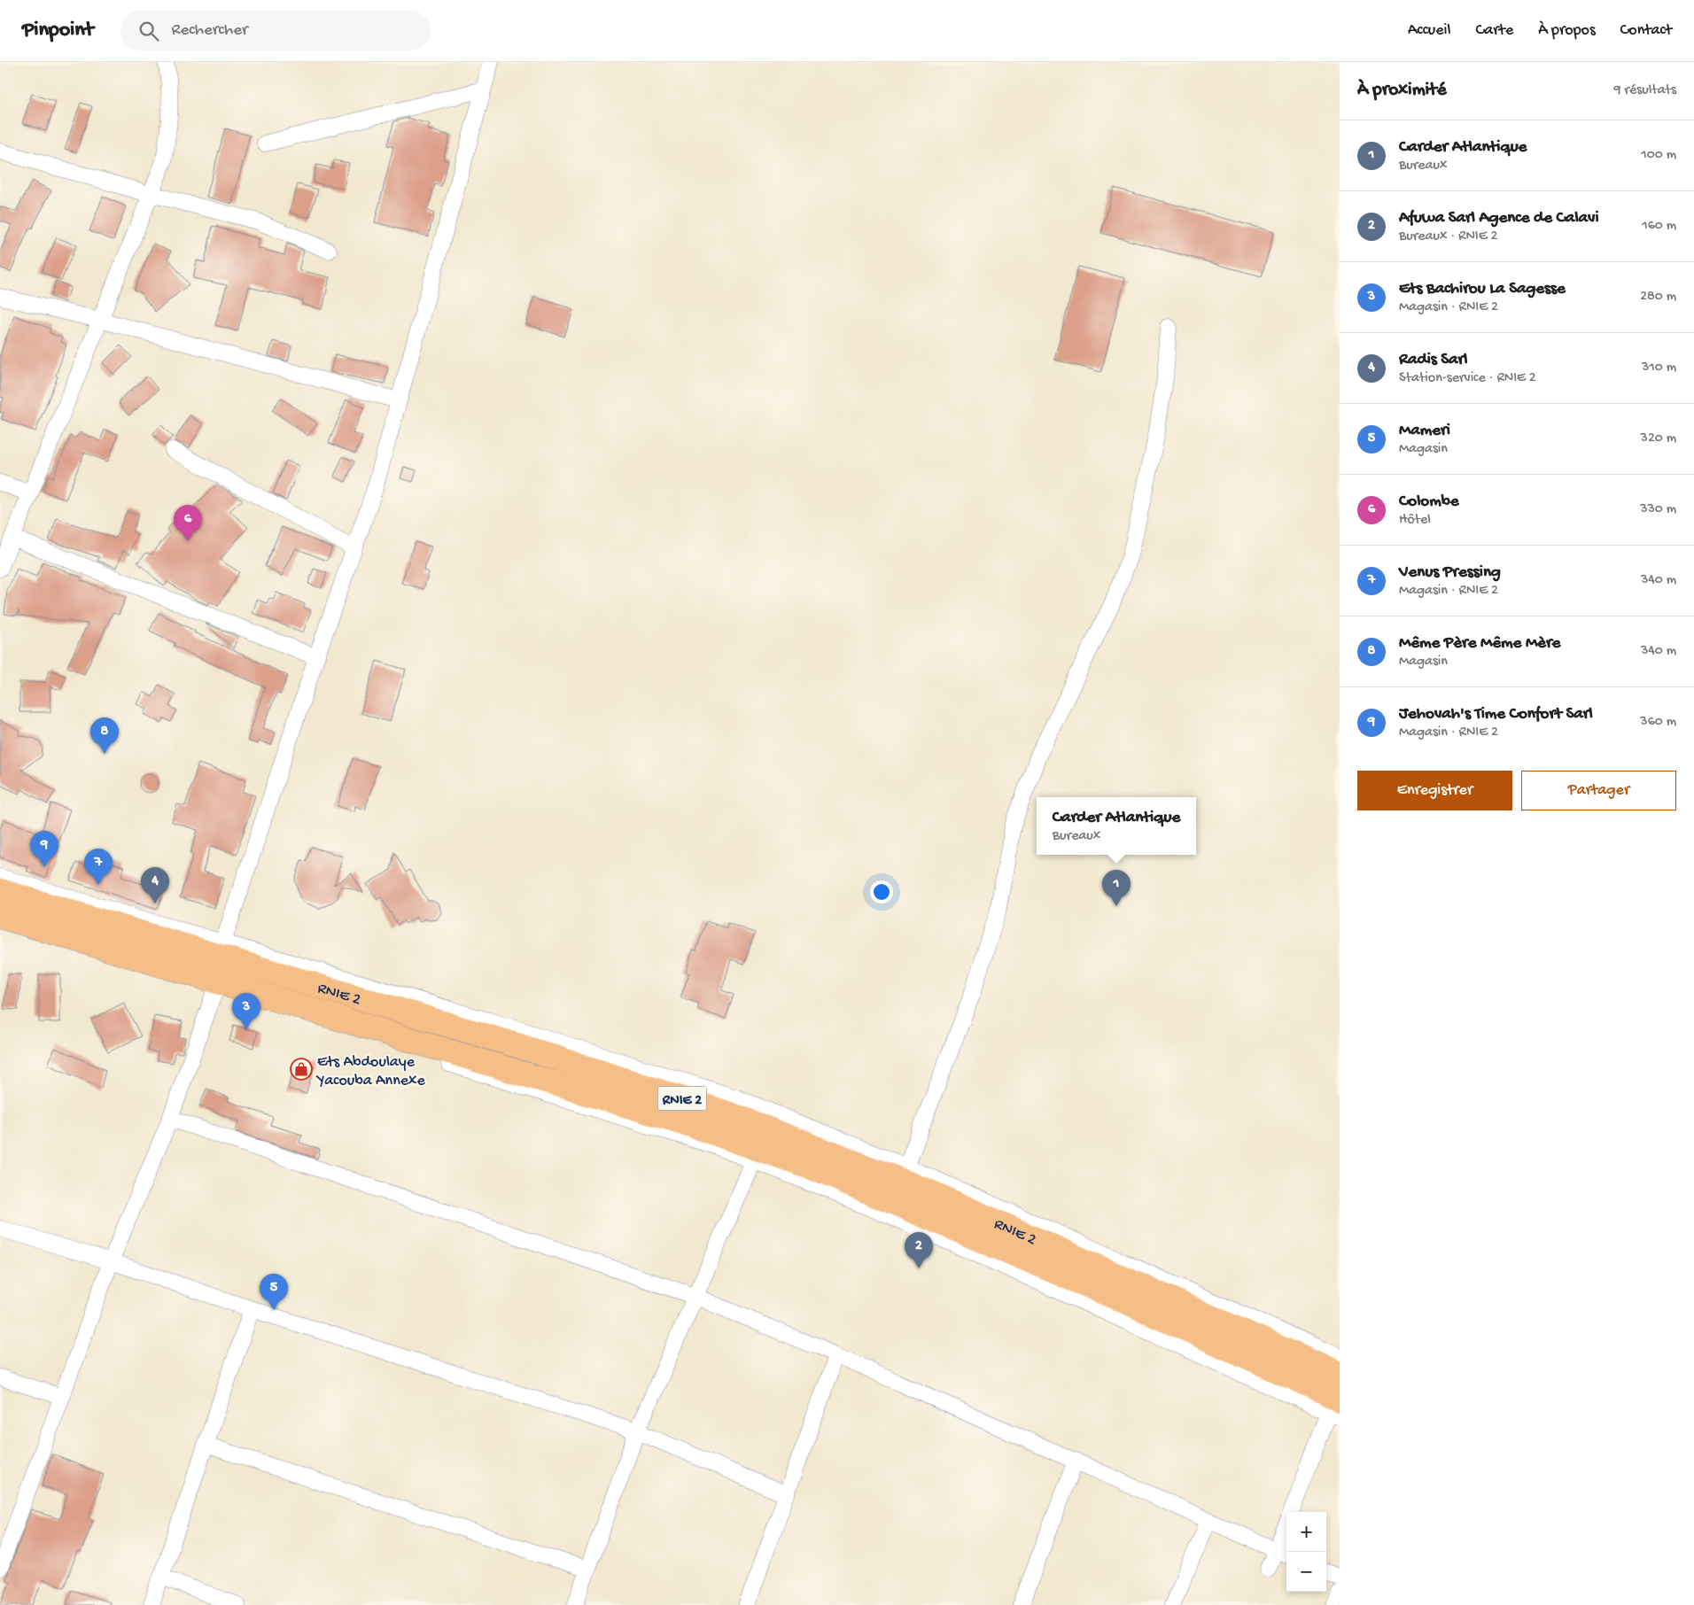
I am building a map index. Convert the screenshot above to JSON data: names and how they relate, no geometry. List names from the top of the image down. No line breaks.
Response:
{"streets":{"highway":["RNIE 2"]},"places":{"shop":["Ets Abdoulaye Yacouba Annexe"]},"page":{"header":"Pinpoint","search":"Rechercher","nav":["Accueil","Carte","À propos","Contact"],"heading":["À proximité","9 résultats"],"list":[{"mark":"1","name":"Carder Atlantique","note":"Bureaux","value":"100 m"},{"mark":"2","name":"Afuwa Sarl Agence de Calavi","note":"Bureaux · RNIE 2","value":"160 m"},{"mark":"3","name":"Ets Bachirou La Sagesse","note":"Magasin · RNIE 2","value":"280 m"},{"mark":"4","name":"Radis Sarl","note":"Station-service · RNIE 2","value":"310 m"},{"mark":"5","name":"Mameri","note":"Magasin","value":"320 m"},{"mark":"6","name":"Colombe","note":"Hôtel","value":"330 m"},{"mark":"7","name":"Venus Pressing","note":"Magasin · RNIE 2","value":"340 m"},{"mark":"8","name":"Même Père Même Mère","note":"Magasin","value":"340 m"},{"mark":"9","name":"Jehovah's Time Confort Sarl","note":"Magasin · RNIE 2","value":"360 m"}],"pins":["6","8","9","7","4","1","3","2","5"],"buttons":["Enregistrer","Partager"],"popup":["Carder Atlantique","Bureaux"],"map_buttons":["+","−"]}}
